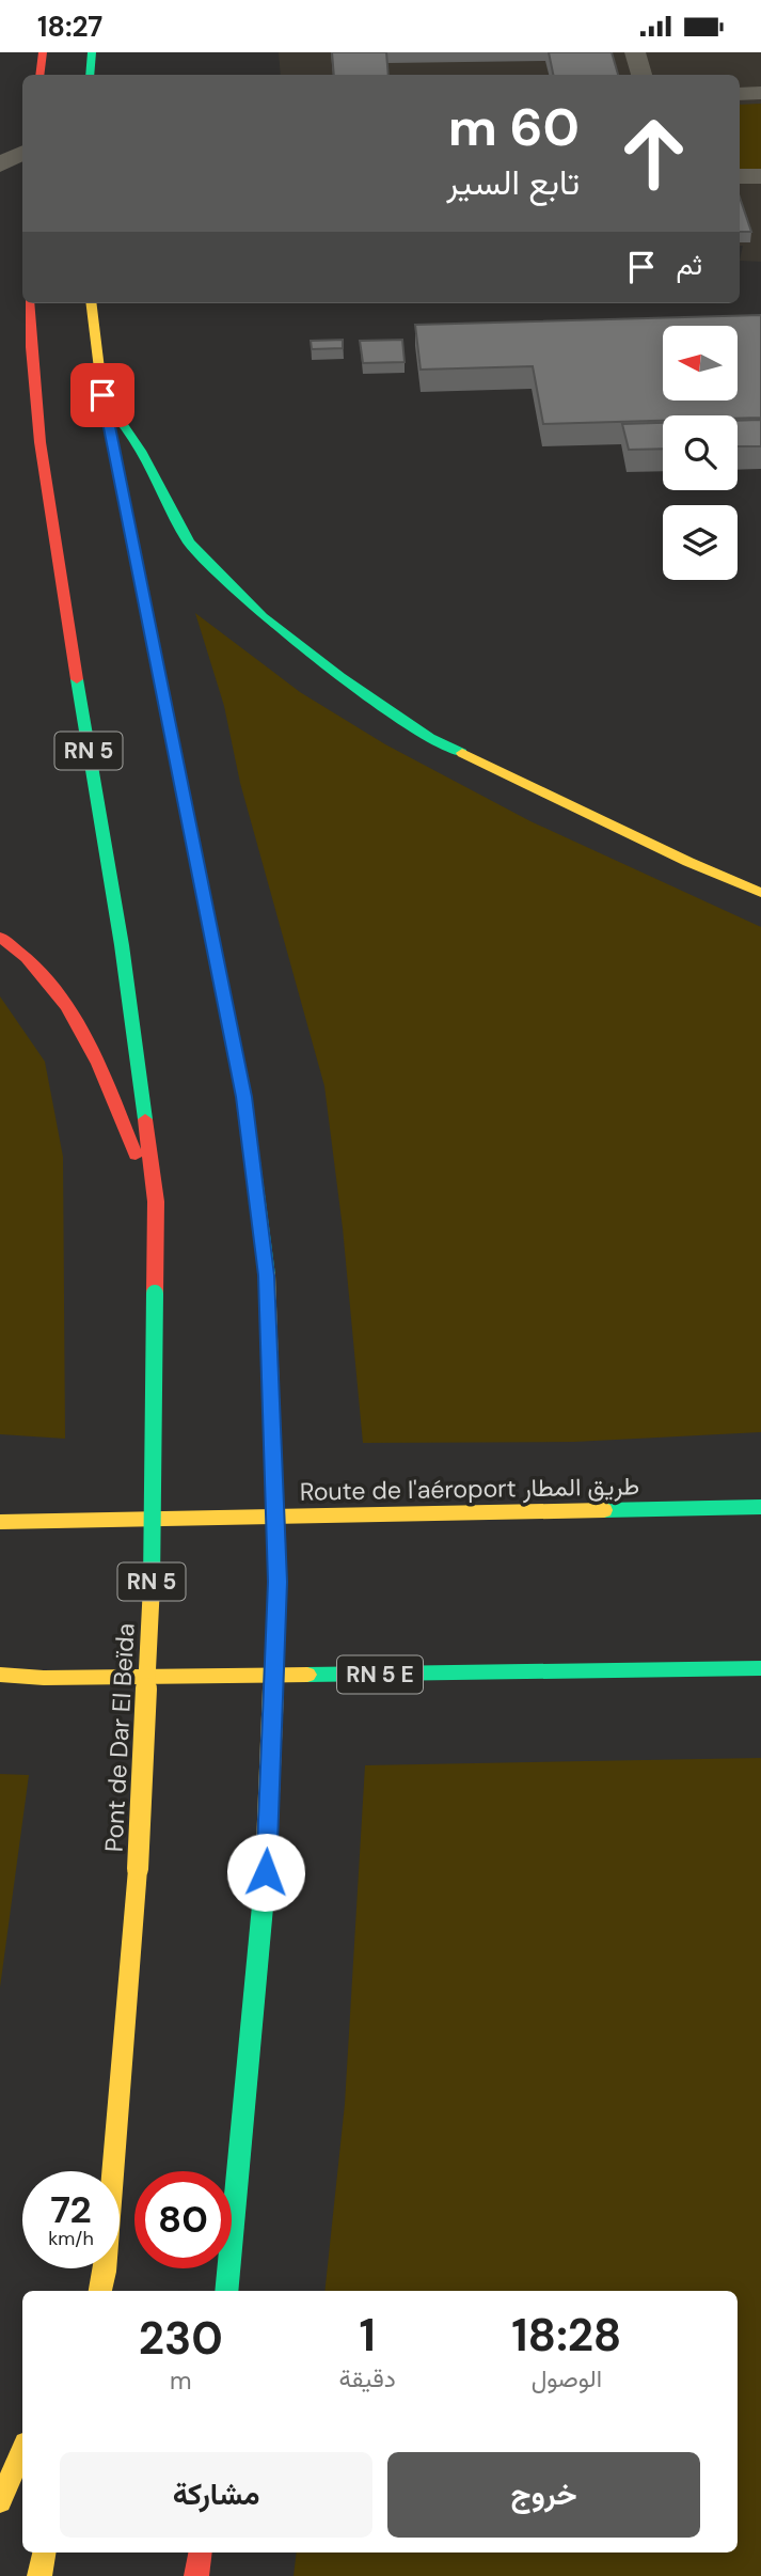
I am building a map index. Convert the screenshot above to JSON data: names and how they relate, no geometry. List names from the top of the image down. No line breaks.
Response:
{"streets":{"highway":["RN 5","Route de l'aéroport طريق المطار","RN 5 E","Pont de Dar El Beïda"]},"crossings":[["RN 5","Pont de Dar El Beïda"]],"north":"left","page":{"status":"18:27","turn":["60 m","تابع السير"],"then":"ثم","speed":"72 km/h","limit":"80","eta":["18:28","الوصول","1","دقيقة","230","m"],"buttons":["خروج","مشاركة"]}}
